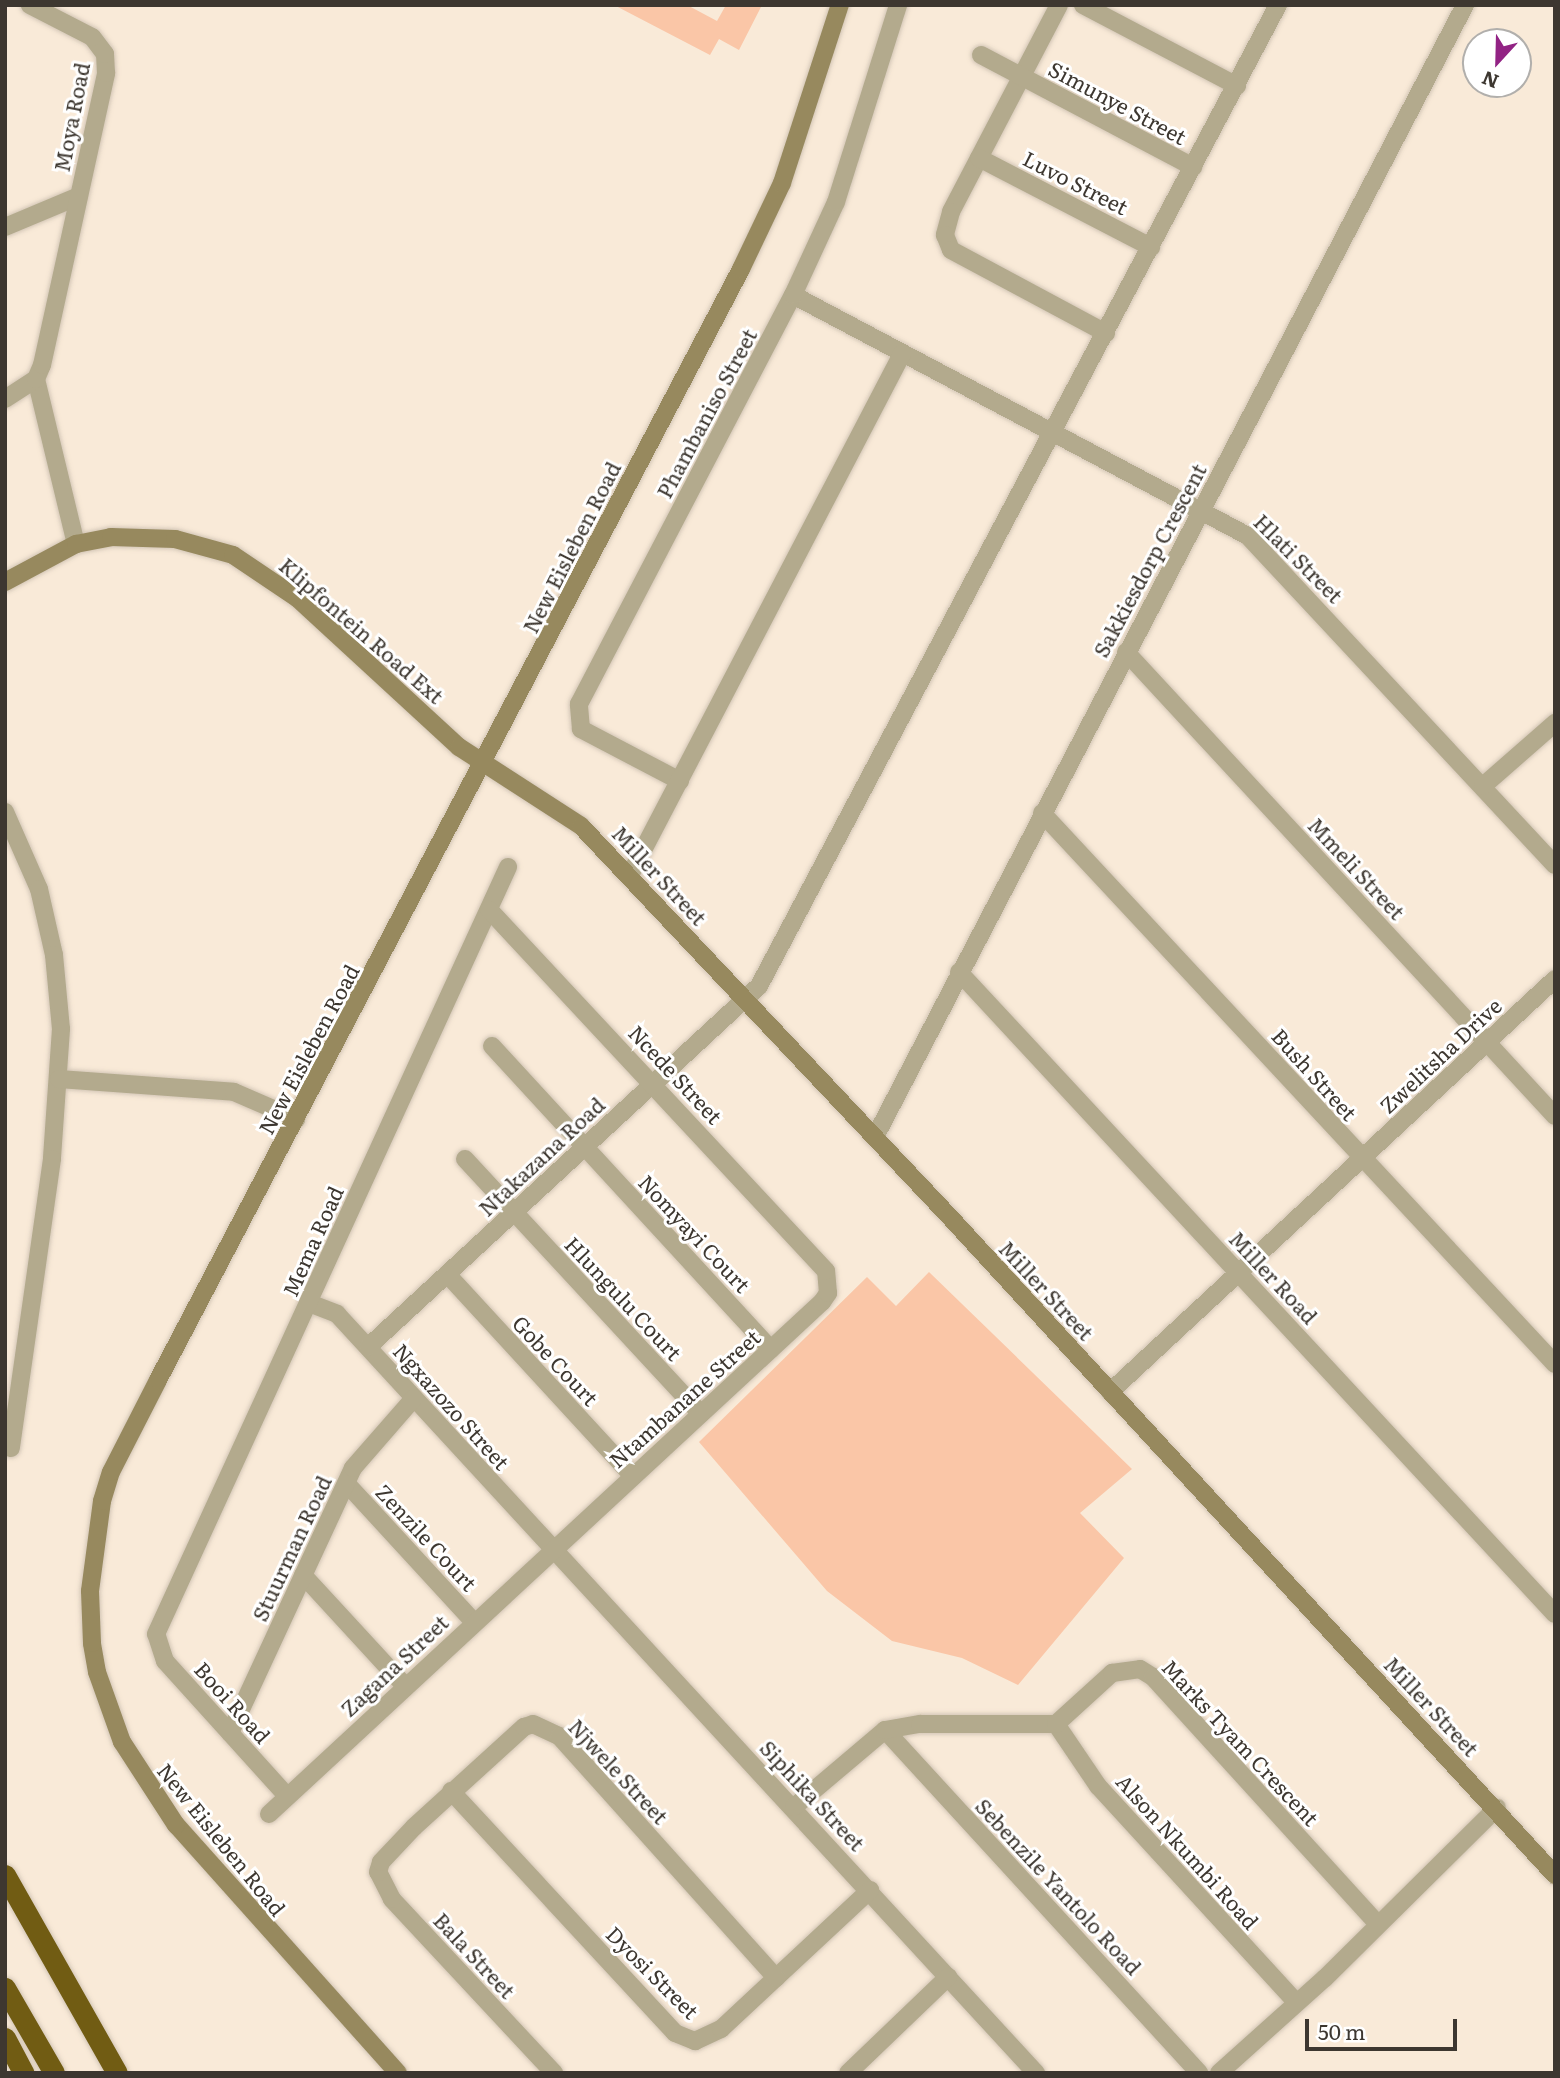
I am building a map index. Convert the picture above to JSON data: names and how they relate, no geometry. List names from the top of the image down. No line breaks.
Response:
{"streets":{"main road":["New Eisleben Road","Klipfontein Road Ext","Miller Street"],"street":["Simunye Street","Moya Road","Luvo Street","Phambaniso Street","Hlati Street","Sakkiesdorp Crescent","Mmeli Street","Zwelitsha Drive","Ncede Street","Bush Street","Ntakazana Road","Nomyayi Court","Mema Road","Miller Road","Hlungulu Court","Gobe Court","Ntambanane Street","Ngxazozo Street","Zenzile Court","Stuurman Road","Zagana Street","Booi Road","Marks Tyam Crescent","Njwele Street","Siphika Street","Alson Nkumbi Road","Sebenzile Yantolo Road","Bala Street","Dyosi Street"]},"crossings":[["Phambaniso Street","Hlati Street"],["New Eisleben Road","Klipfontein Road Ext"],["New Eisleben Road","Miller Street"],["Hlati Street","Sakkiesdorp Crescent"],["Sakkiesdorp Crescent","Mmeli Street"],["Sakkiesdorp Crescent","Miller Street"],["Sakkiesdorp Crescent","Bush Street"],["Sakkiesdorp Crescent","Miller Road"],["Klipfontein Road Ext","Miller Street"],["Mmeli Street","Zwelitsha Drive"],["Miller Street","Zwelitsha Drive"],["Miller Street","Ntakazana Road"],["Zwelitsha Drive","Bush Street"],["Zwelitsha Drive","Miller Road"],["Ncede Street","Ntakazana Road"],["Ncede Street","Mema Road"],["Ncede Street","Ntambanane Street"],["Ntakazana Road","Nomyayi Court"],["Ntakazana Road","Hlungulu Court"],["Ntakazana Road","Gobe Court"],["Ntakazana Road","Ngxazozo Street"],["Nomyayi Court","Ntambanane Street"],["Mema Road","Ngxazozo Street"],["Mema Road","Booi Road"],["Hlungulu Court","Ntambanane Street"],["Gobe Court","Ntambanane Street"],["Ntambanane Street","Ngxazozo Street"],["Ntambanane Street","Zagana Street"],["Ntambanane Street","Siphika Street"],["Ngxazozo Street","Stuurman Road"],["Ngxazozo Street","Zagana Street"],["Ngxazozo Street","Siphika Street"],["Zenzile Court","Stuurman Road"],["Zenzile Court","Zagana Street"],["Stuurman Road","Booi Road"],["Zagana Street","Booi Road"],["Zagana Street","Siphika Street"],["Marks Tyam Crescent","Alson Nkumbi Road"],["Njwele Street","Bala Street"],["Njwele Street","Dyosi Street"],["Siphika Street","Dyosi Street"]],"scale_bar":"50 m","north":"bottom"}
